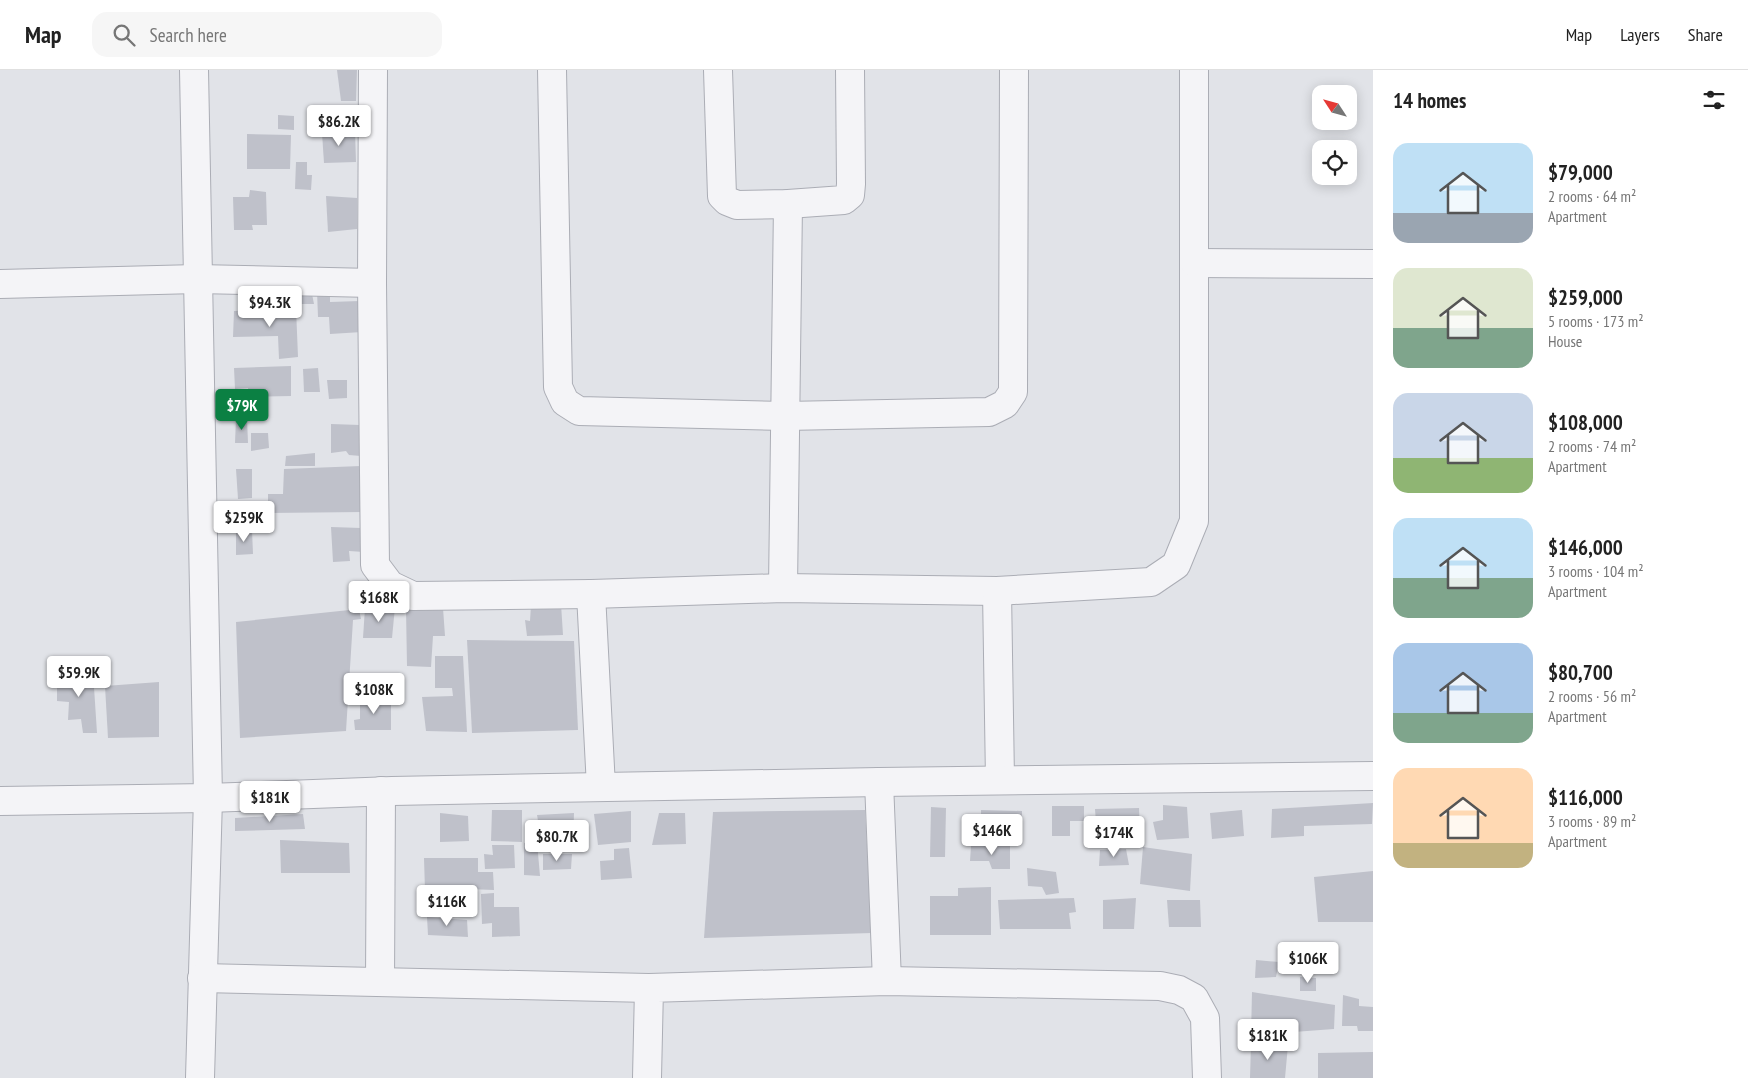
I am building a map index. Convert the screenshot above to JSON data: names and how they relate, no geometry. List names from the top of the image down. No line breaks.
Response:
{"north":"top left","page":{"header":"Map","search":"Search here","nav":["Map","Layers","Share"],"heading":"14 homes","price":["$86.2K","$94.3K","$79K","$259K","$168K","$59.9K","$108K","$181K","$146K","$174K","$80.7K","$116K","$106K","$181K"],"list":[{"name":"$79,000","note":"2 rooms · 64 m² · Apartment"},{"name":"$259,000","note":"5 rooms · 173 m² · House"},{"name":"$108,000","note":"2 rooms · 74 m² · Apartment"},{"name":"$146,000","note":"3 rooms · 104 m² · Apartment"},{"name":"$80,700","note":"2 rooms · 56 m² · Apartment"},{"name":"$116,000","note":"3 rooms · 89 m² · Apartment"}]}}
